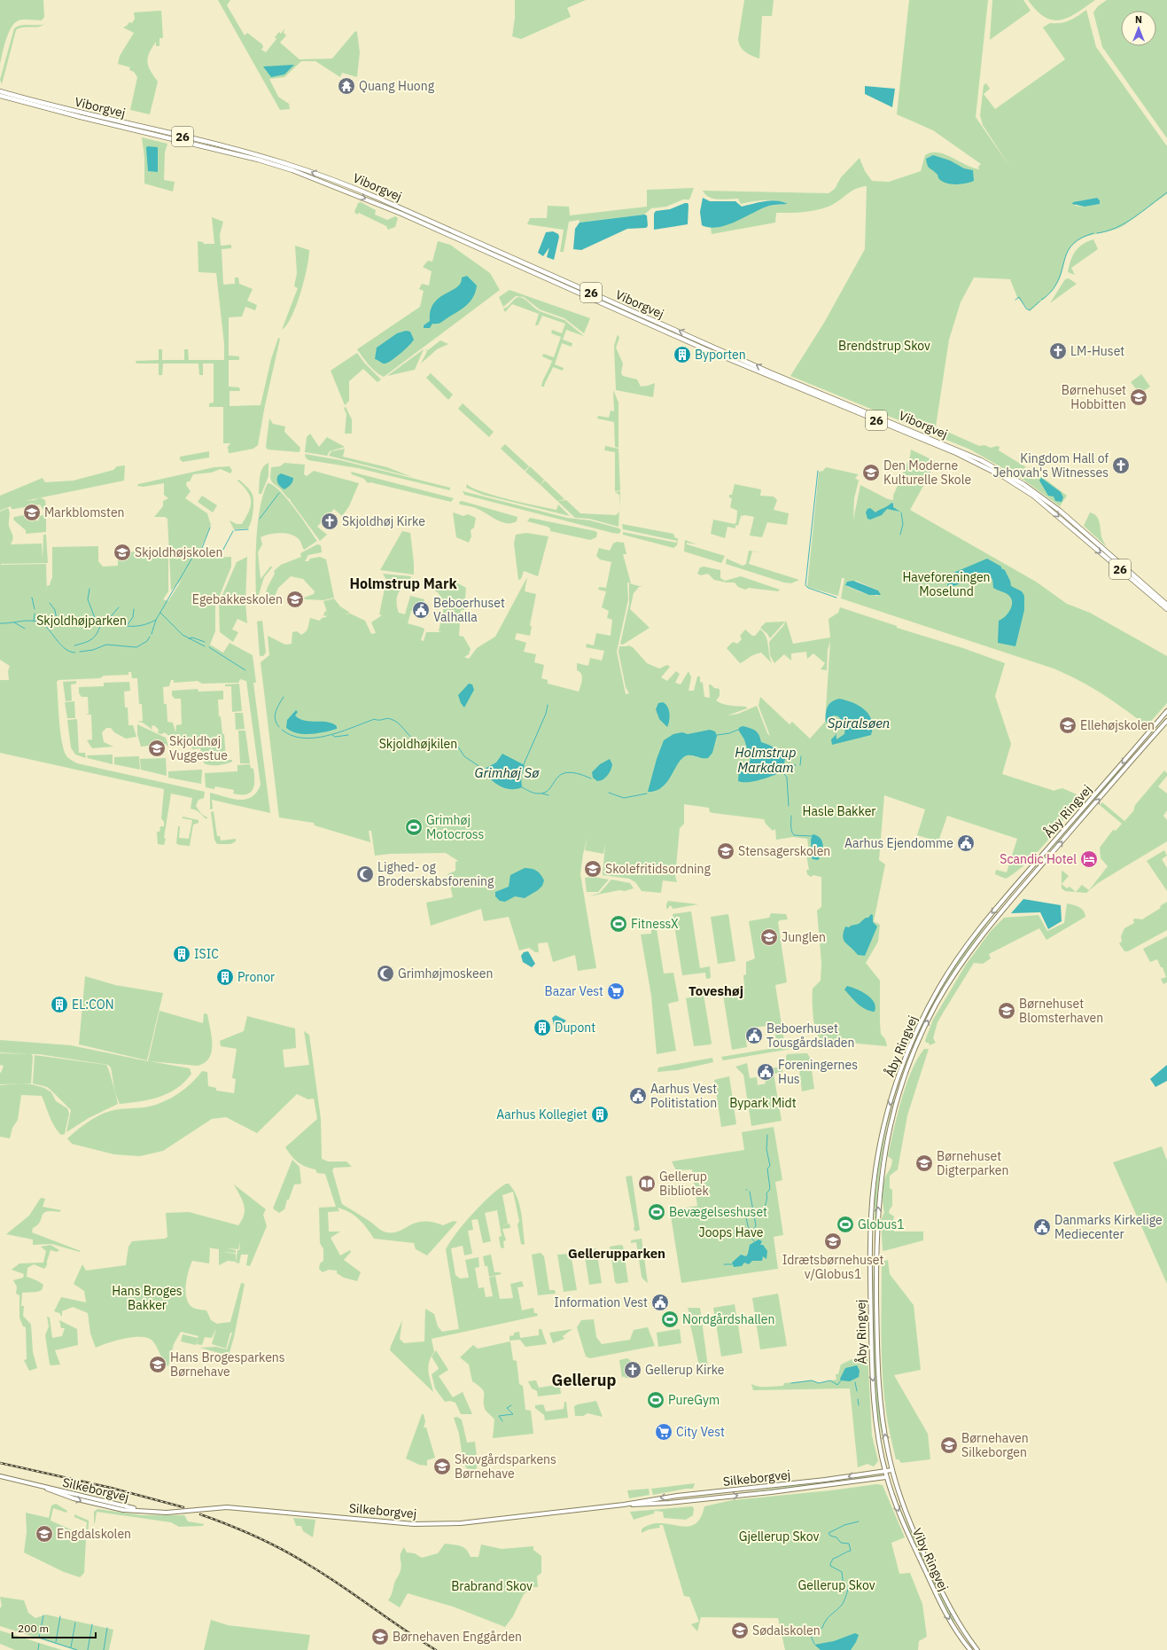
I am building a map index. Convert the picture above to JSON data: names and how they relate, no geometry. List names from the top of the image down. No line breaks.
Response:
{"streets":{"main road":["Viborgvej","26","Åby Ringvej","Silkeborgvej","Viby Ringvej"]},"crossings":[["Åby Ringvej","Silkeborgvej"],["Åby Ringvej","Viby Ringvej"],["Silkeborgvej","Viby Ringvej"]],"districts":["Holmstrup Mark","Toveshøj","Gellerupparken","Gellerup"],"water":["Spiralsøen","Holmstrup Markdam","Grimhøj Sø"],"parks":["Brendstrup Skov","Haveforeningen Moselund","Skjoldhøjparken","Skjoldhøjkilen","Hasle Bakker","Bypark Midt","Joops Have","Hans Broges Bakker","Gjellerup Skov","Gellerup Skov","Brabrand Skov"],"places":{"temple":["Quang Huong"],"church":["LM-Huset","Kingdom Hall of Jehovah's Witnesses","Skjoldhøj Kirke","Gellerup Kirke"],"building":["Byporten","ISIC","Pronor","EL:CON","Dupont","Aarhus Kollegiet"],"school or university":["Børnehuset Hobbitten","Den Moderne Kulturelle Skole","Markblomsten","Skjoldhøjskolen","Egebakkeskolen","Ellehøjskolen","Skjoldhøj Vuggestue","Stensagerskolen","Skolefritidsordning","Junglen","Børnehuset Blomsterhaven","Børnehuset Digterparken","Idrætsbørnehuset v/Globus1","Hans Brogesparkens Børnehave","Børnehaven Silkeborgen","Skovgårdsparkens Børnehave","Engdalskolen","Sødalskolen","Børnehaven Enggården"],"public building":["Beboerhuset Valhalla","Aarhus Ejendomme","Beboerhuset Tousgårdsladen","Foreningernes Hus","Aarhus Vest Politistation","Danmarks Kirkelige Mediecenter","Information Vest"],"sports":["Grimhøj Motocross","FitnessX","Bevægelseshuset","Globus1","Nordgårdshallen","PureGym"],"hotel":["Scandic Hotel"],"mosque":["Lighed- og Broderskabsforening","Grimhøjmoskeen"],"supermarket":["Bazar Vest","City Vest"],"library":["Gellerup Bibliotek"]},"scale_bar":"200 m","north":"top"}
